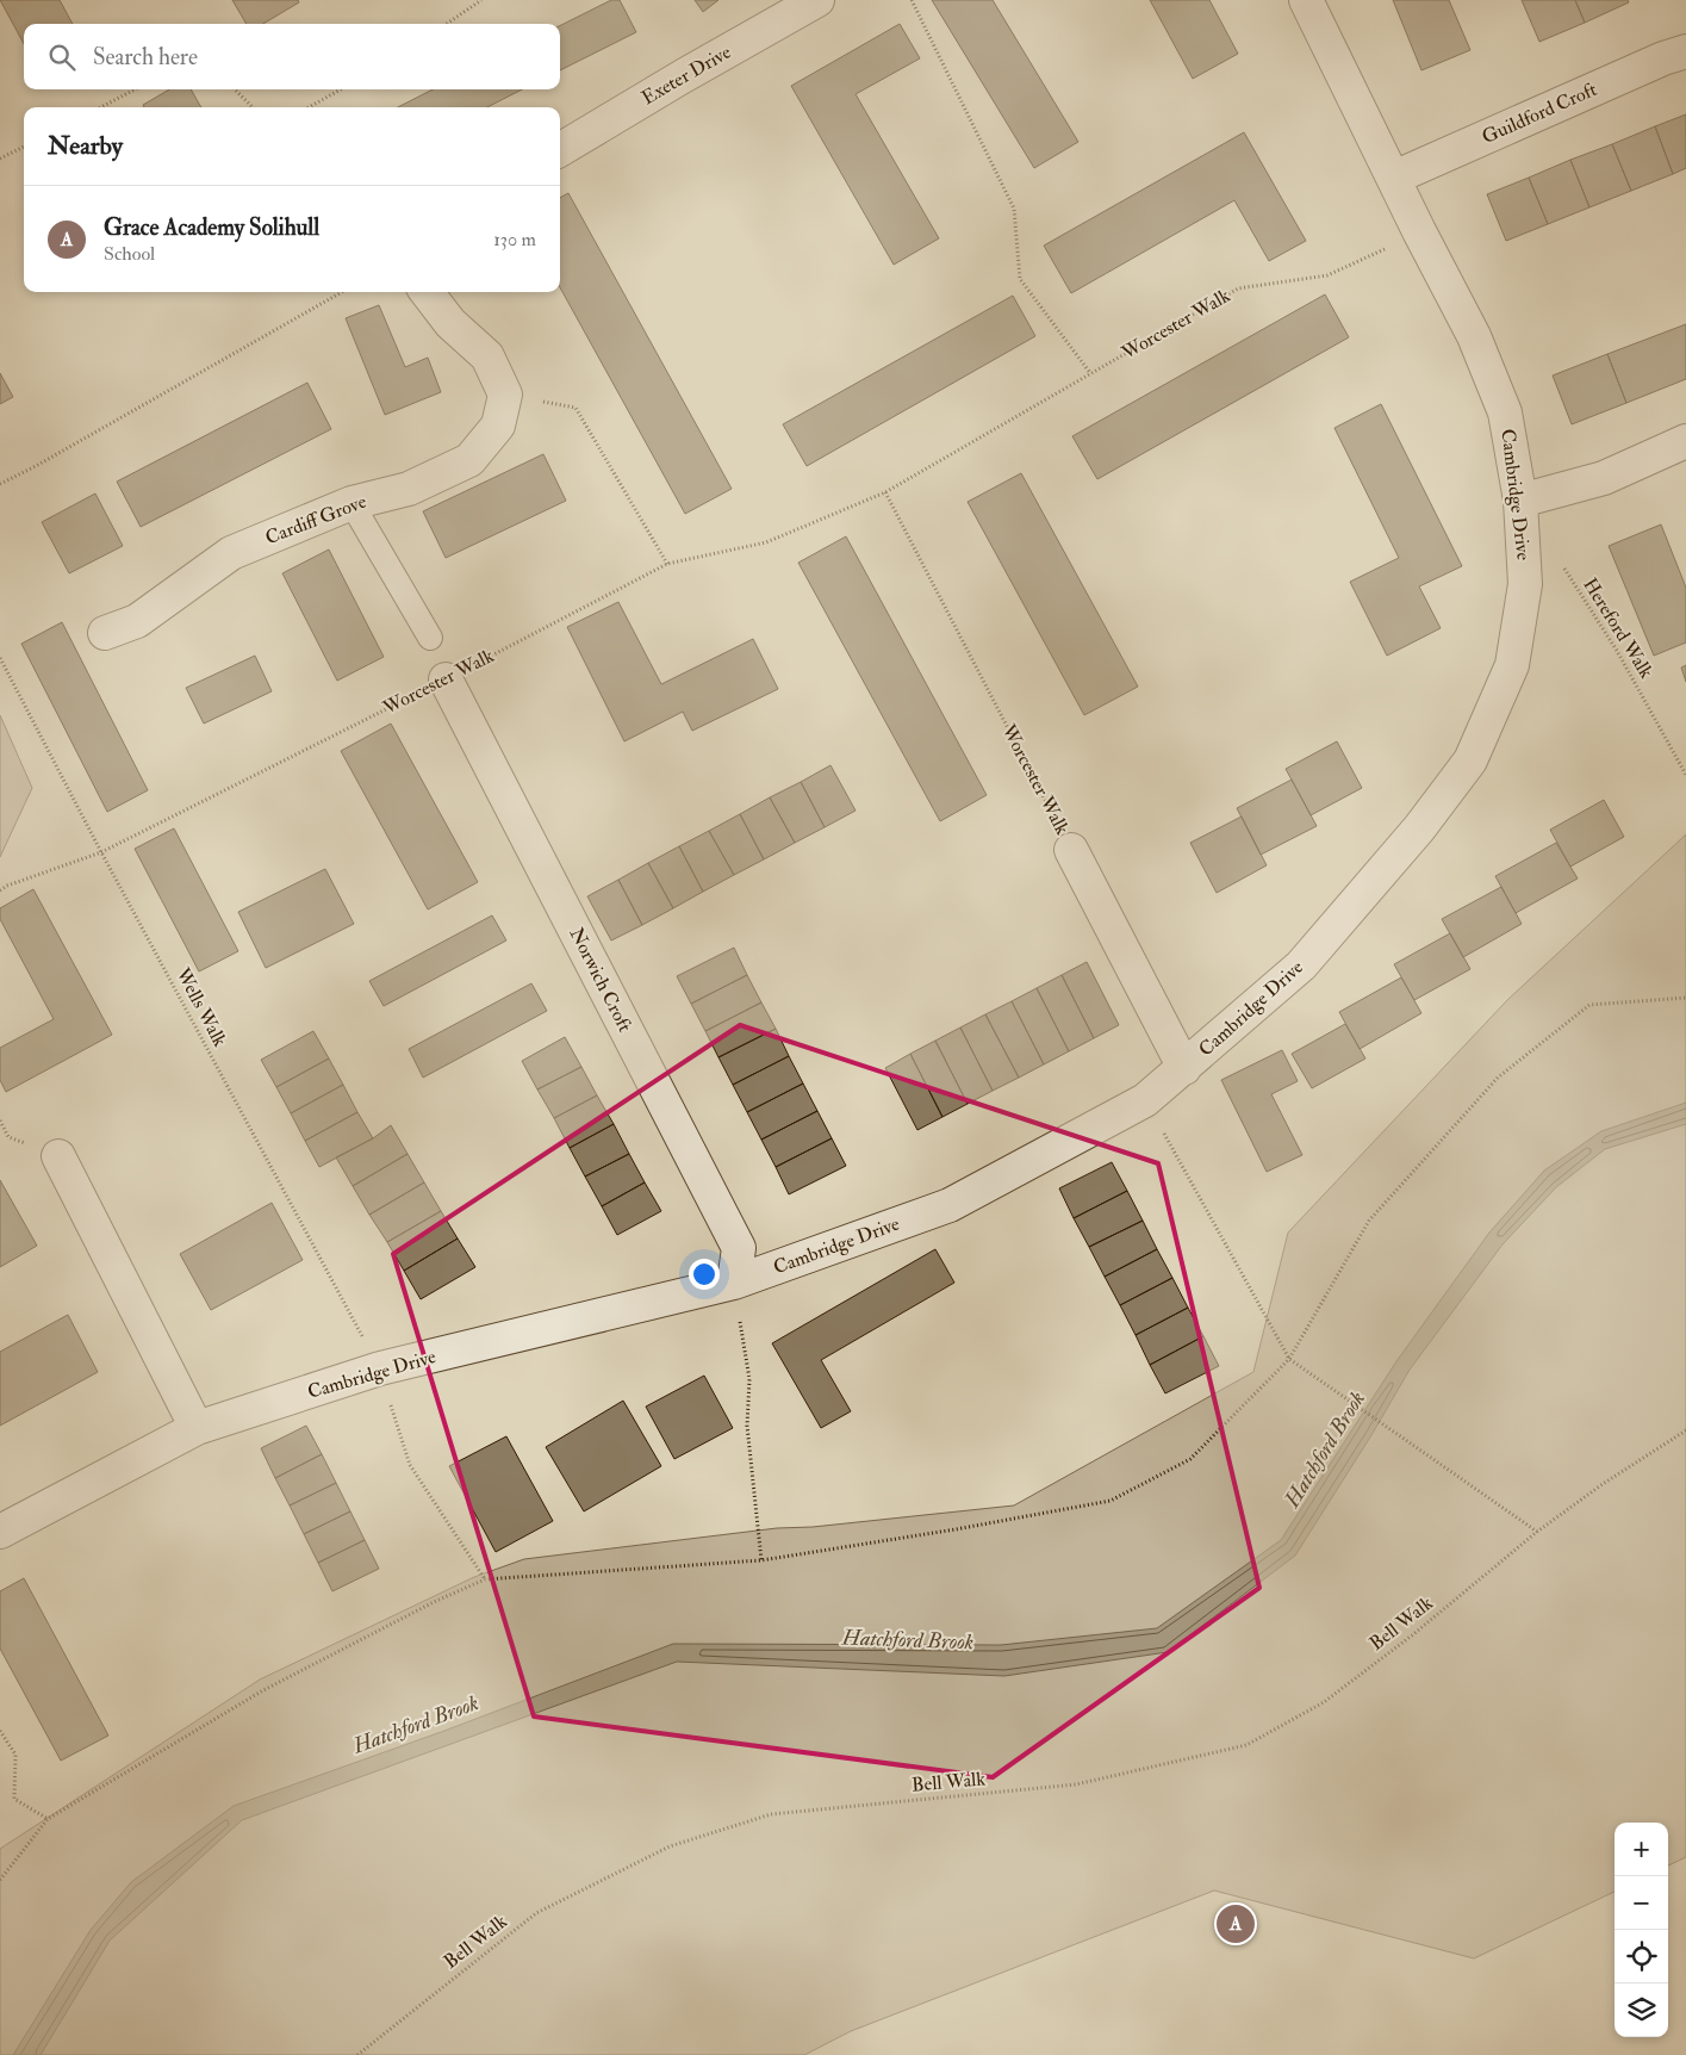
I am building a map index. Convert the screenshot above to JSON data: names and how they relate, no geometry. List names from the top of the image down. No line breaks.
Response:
{"streets":{"street":["Exeter Drive","Guildford Croft","Worcester Walk","Cambridge Drive","Cardiff Grove","Norwich Croft"],"path":["Hereford Walk","Wells Walk","Bell Walk"]},"crossings":[["Guildford Croft","Cambridge Drive"],["Worcester Walk","Cambridge Drive"],["Worcester Walk","Norwich Croft"],["Worcester Walk","Wells Walk"],["Cambridge Drive","Norwich Croft"],["Cambridge Drive","Wells Walk"]],"water":["Hatchford Brook"],"page":{"search":"Search here","heading":"Nearby","list":[{"mark":"A","name":"Grace Academy Solihull","note":"School","value":"130 m"}],"map_buttons":["+","−"],"pins":"A"}}
